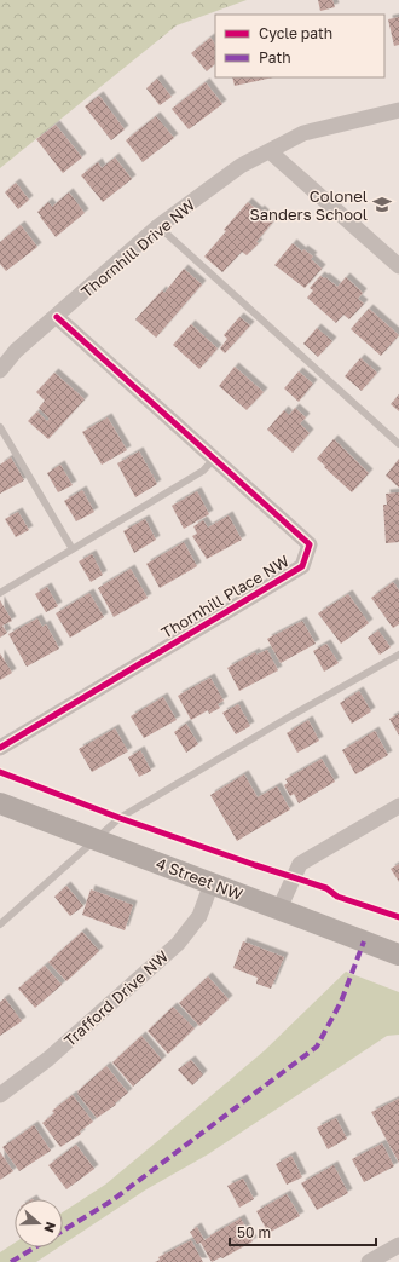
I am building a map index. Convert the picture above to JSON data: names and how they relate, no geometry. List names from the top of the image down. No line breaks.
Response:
{"streets":{"main road":["4 Street NW"],"street":["Thornhill Drive NW","Thornhill Place NW","Trafford Drive NW"]},"crossings":[["Thornhill Drive NW","Thornhill Place NW"],["4 Street NW","Trafford Drive NW"]],"places":{"school or university":["Colonel Sanders School"]},"legend":["Cycle path","Path"],"scale_bar":"50 m","north":"right"}
